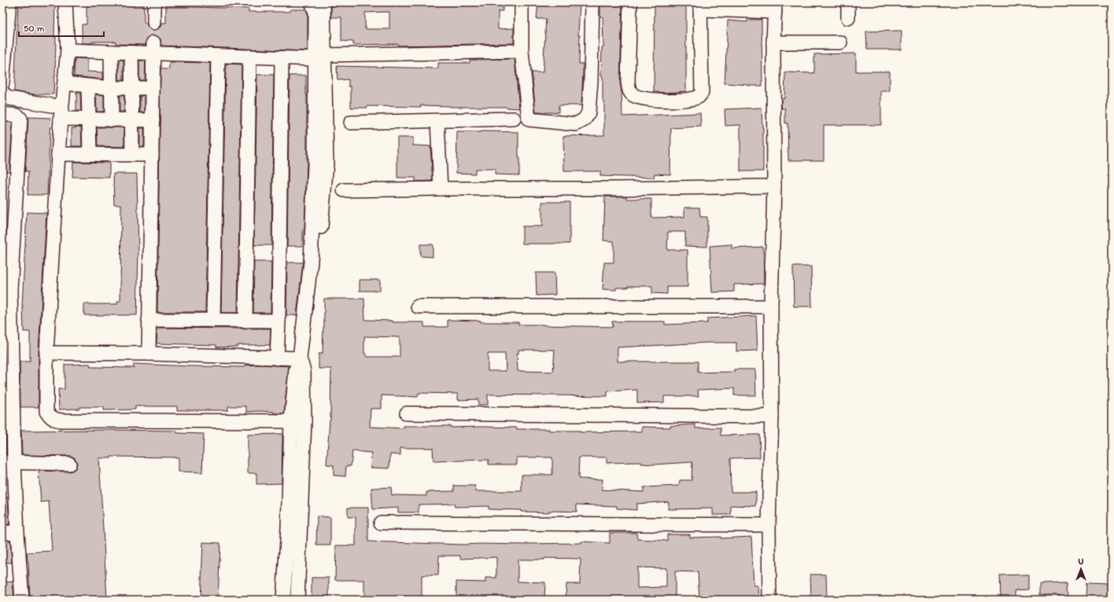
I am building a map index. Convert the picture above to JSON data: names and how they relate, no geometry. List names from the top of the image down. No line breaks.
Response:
{"scale_bar":"50 m","north":"top"}
